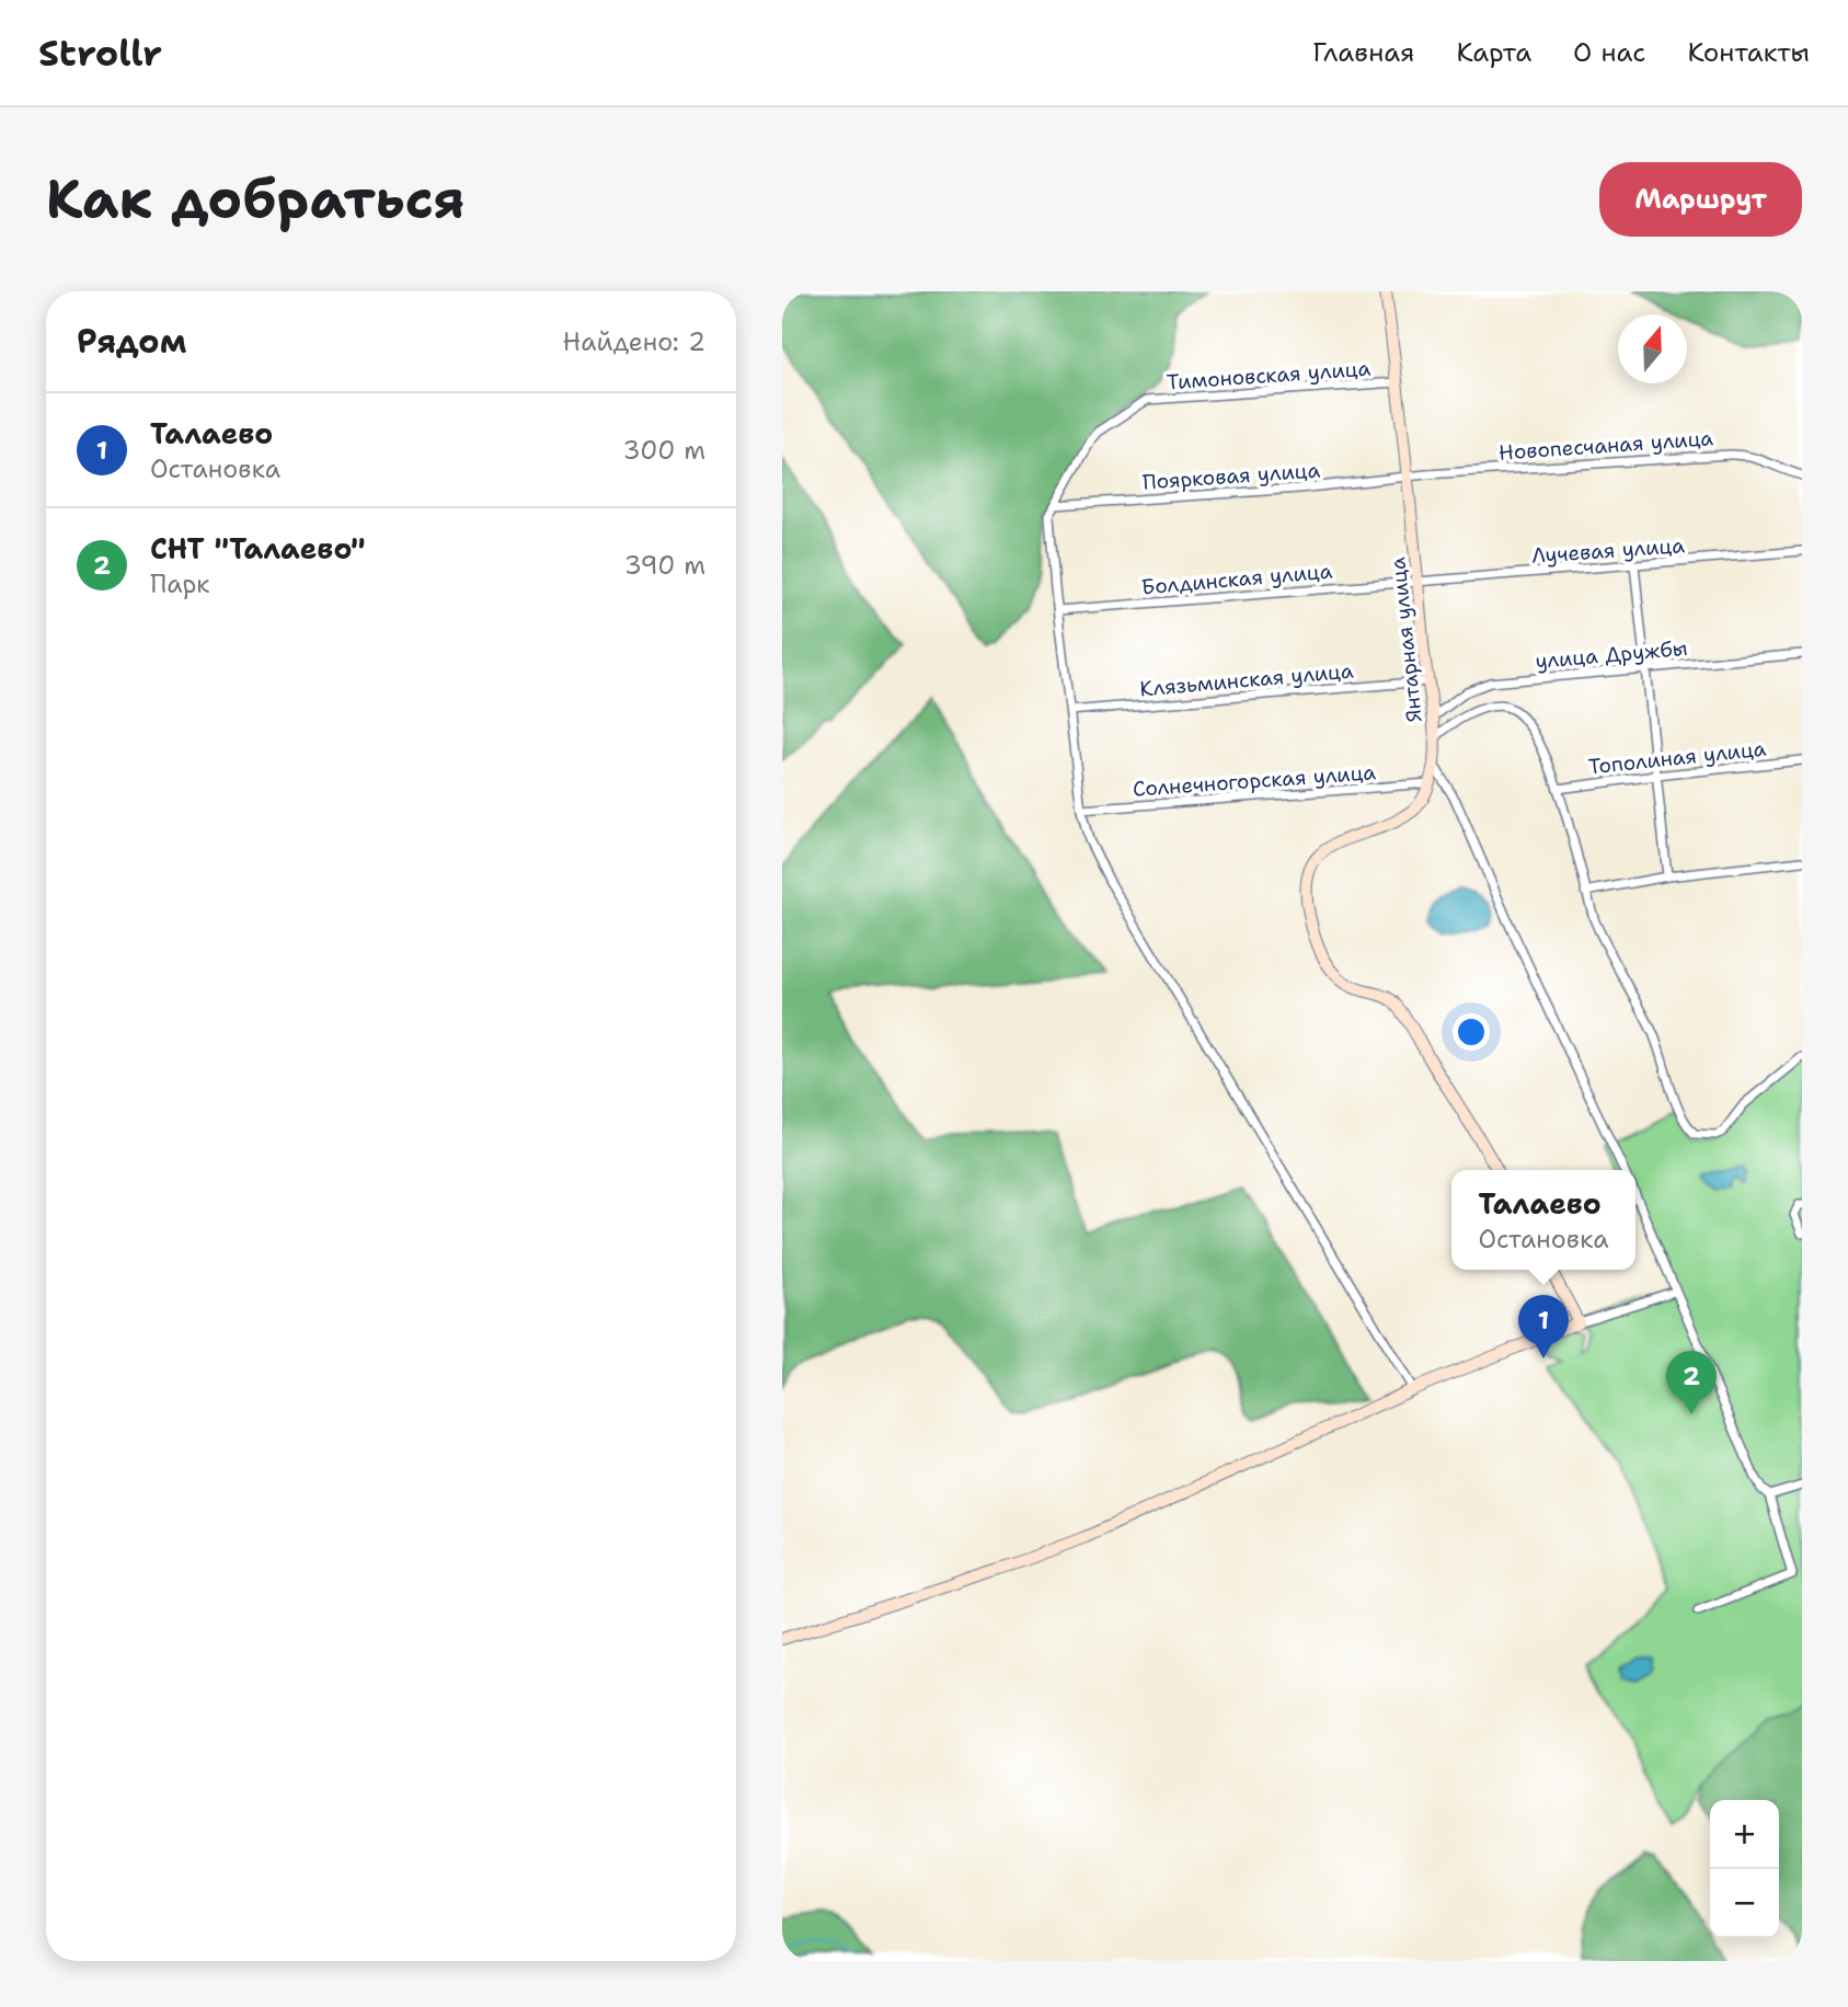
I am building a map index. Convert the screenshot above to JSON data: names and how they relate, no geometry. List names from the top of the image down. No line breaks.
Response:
{"streets":{"street":["Тимоновская улица","Новопесчаная улица","Поярковая улица","Лучевая улица","Болдинская улица","Янтарная улица","улица Дружбы","Клязьминская улица","Тополиная улица","Солнечногорская улица"]},"crossings":[["Тимоновская улица","Поярковая улица"],["Тимоновская улица","Янтарная улица"],["Новопесчаная улица","Поярковая улица"],["Новопесчаная улица","Янтарная улица"],["Поярковая улица","Янтарная улица"],["Лучевая улица","Болдинская улица"],["Лучевая улица","Янтарная улица"],["Болдинская улица","Янтарная улица"],["Янтарная улица","улица Дружбы"],["Янтарная улица","Клязьминская улица"],["Янтарная улица","Солнечногорская улица"]],"north":"top","page":{"header":"Strollr","nav":["Главная","Карта","О нас","Контакты"],"buttons":"Маршрут","title":"Как добраться","heading":["Рядом","Найдено: 2"],"list":[{"mark":"1","name":"Талаево","note":"Остановка","value":"300 m"},{"mark":"2","name":"СНТ \"Талаево\"","note":"Парк","value":"390 m"}],"popup":["Талаево","Остановка"],"pins":["1","2"],"map_buttons":["+","−"]}}
